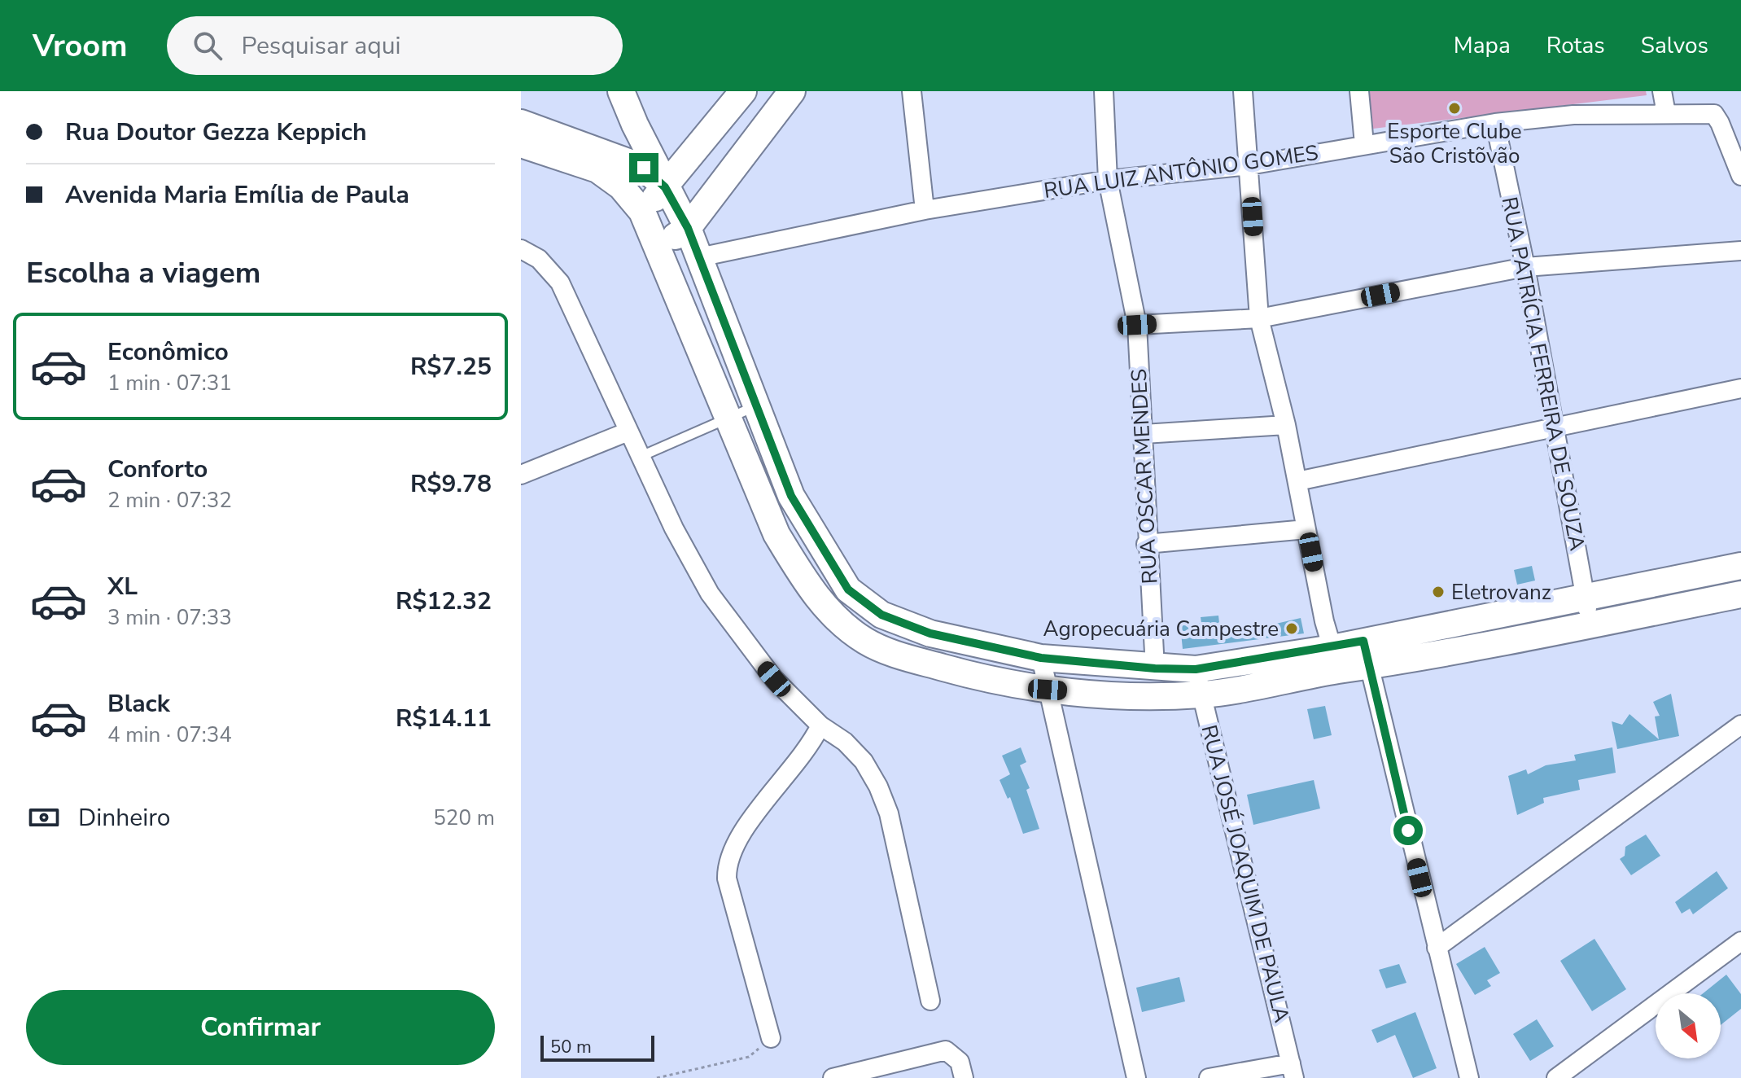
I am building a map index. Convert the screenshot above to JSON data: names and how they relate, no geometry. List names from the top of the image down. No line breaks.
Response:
{"streets":{"street":["RUA LUIZ ANTÔNIO GOMES","RUA PATRÍCIA FERREIRA DE SOUZA","RUA OSCAR MENDES","RUA JOSÉ JOAQUIM DE PAULA"]},"crossings":[["RUA LUIZ ANTÔNIO GOMES","RUA PATRÍCIA FERREIRA DE SOUZA"],["RUA LUIZ ANTÔNIO GOMES","RUA OSCAR MENDES"]],"places":["Esporte Clube São Cristõvão","Eletrovanz","Agropecuária Campestre"],"scale_bar":"50 m","north":"bottom right","page":{"header":"Vroom","search":"Pesquisar aqui","nav":["Mapa","Rotas","Salvos"],"banner":["Rua Doutor Gezza Keppich","Avenida Maria Emília de Paula"],"heading":"Escolha a viagem","list":[{"name":"Econômico","note":"1 min · 07:31","value":"R$7.25"},{"name":"Conforto","note":"2 min · 07:32","value":"R$9.78"},{"name":"XL","note":"3 min · 07:33","value":"R$12.32"},{"name":"Black","note":"4 min · 07:34","value":"R$14.11"}],"pay":["Dinheiro","520 m"],"buttons":"Confirmar","scale":"50 m"}}
